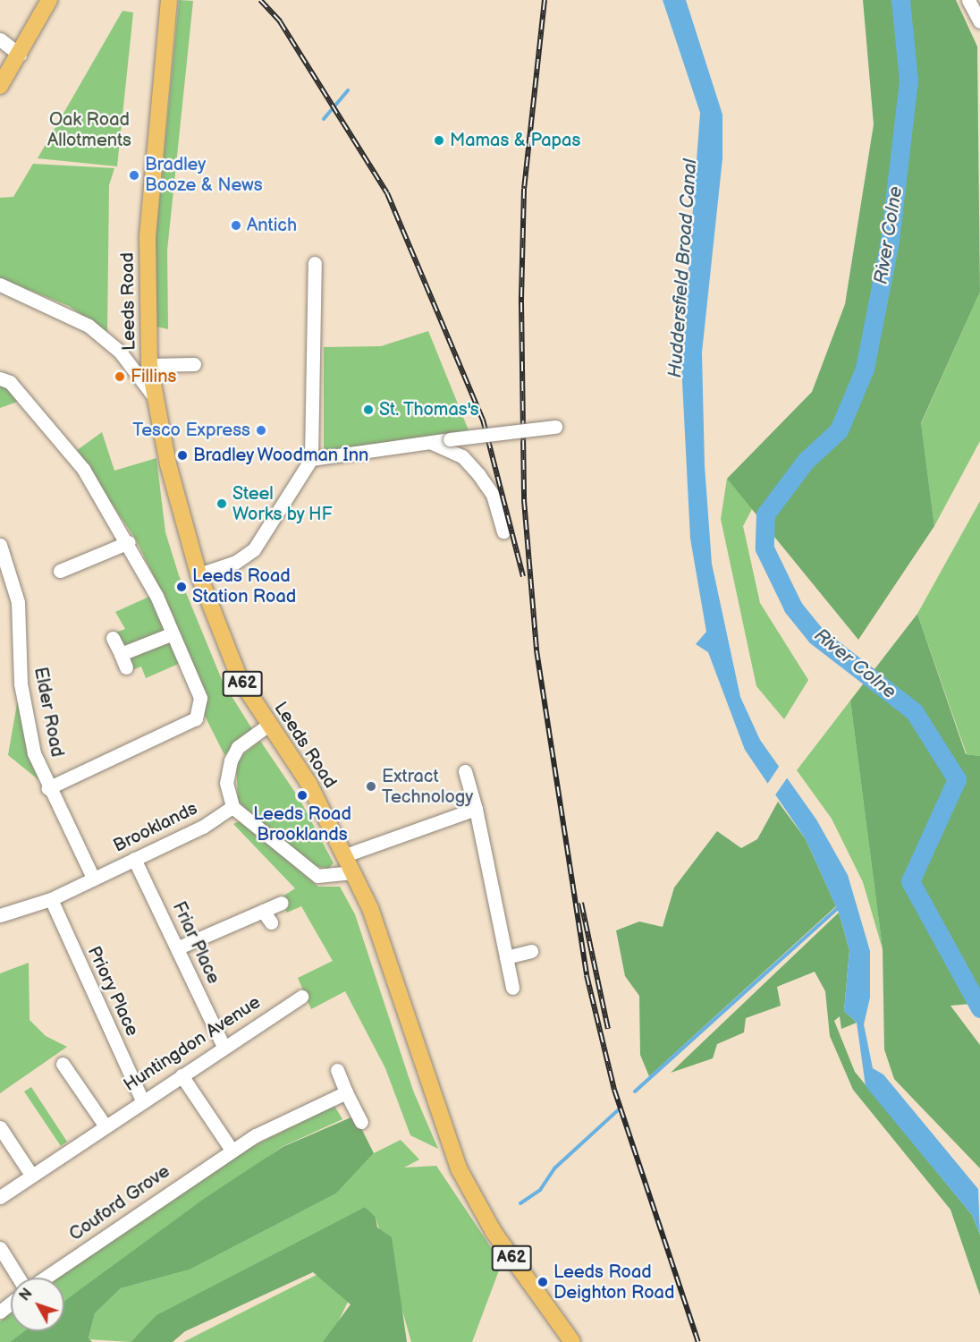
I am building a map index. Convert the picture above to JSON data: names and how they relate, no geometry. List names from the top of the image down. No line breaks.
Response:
{"streets":{"main road":["Leeds Road","A62"],"street":["Elder Road","Brooklands","Friar Place","Priory Place","Huntingdon Avenue","Couford Grove"]},"crossings":[["Elder Road","Brooklands"],["Brooklands","Friar Place"],["Brooklands","Priory Place"],["Friar Place","Huntingdon Avenue"],["Priory Place","Huntingdon Avenue"]],"water":["River Colne","Huddersfield Broad Canal"],"parks":["Oak Road Allotments"],"places":["Mamas & Papas","Bradley Booze & News","Antich","Fillins","St. Thomas's","Tesco Express","Bradley Woodman Inn","Steel Works by HF","Leeds Road Station Road","Extract Technology","Leeds Road Brooklands","Leeds Road Deighton Road"],"north":"top left"}
